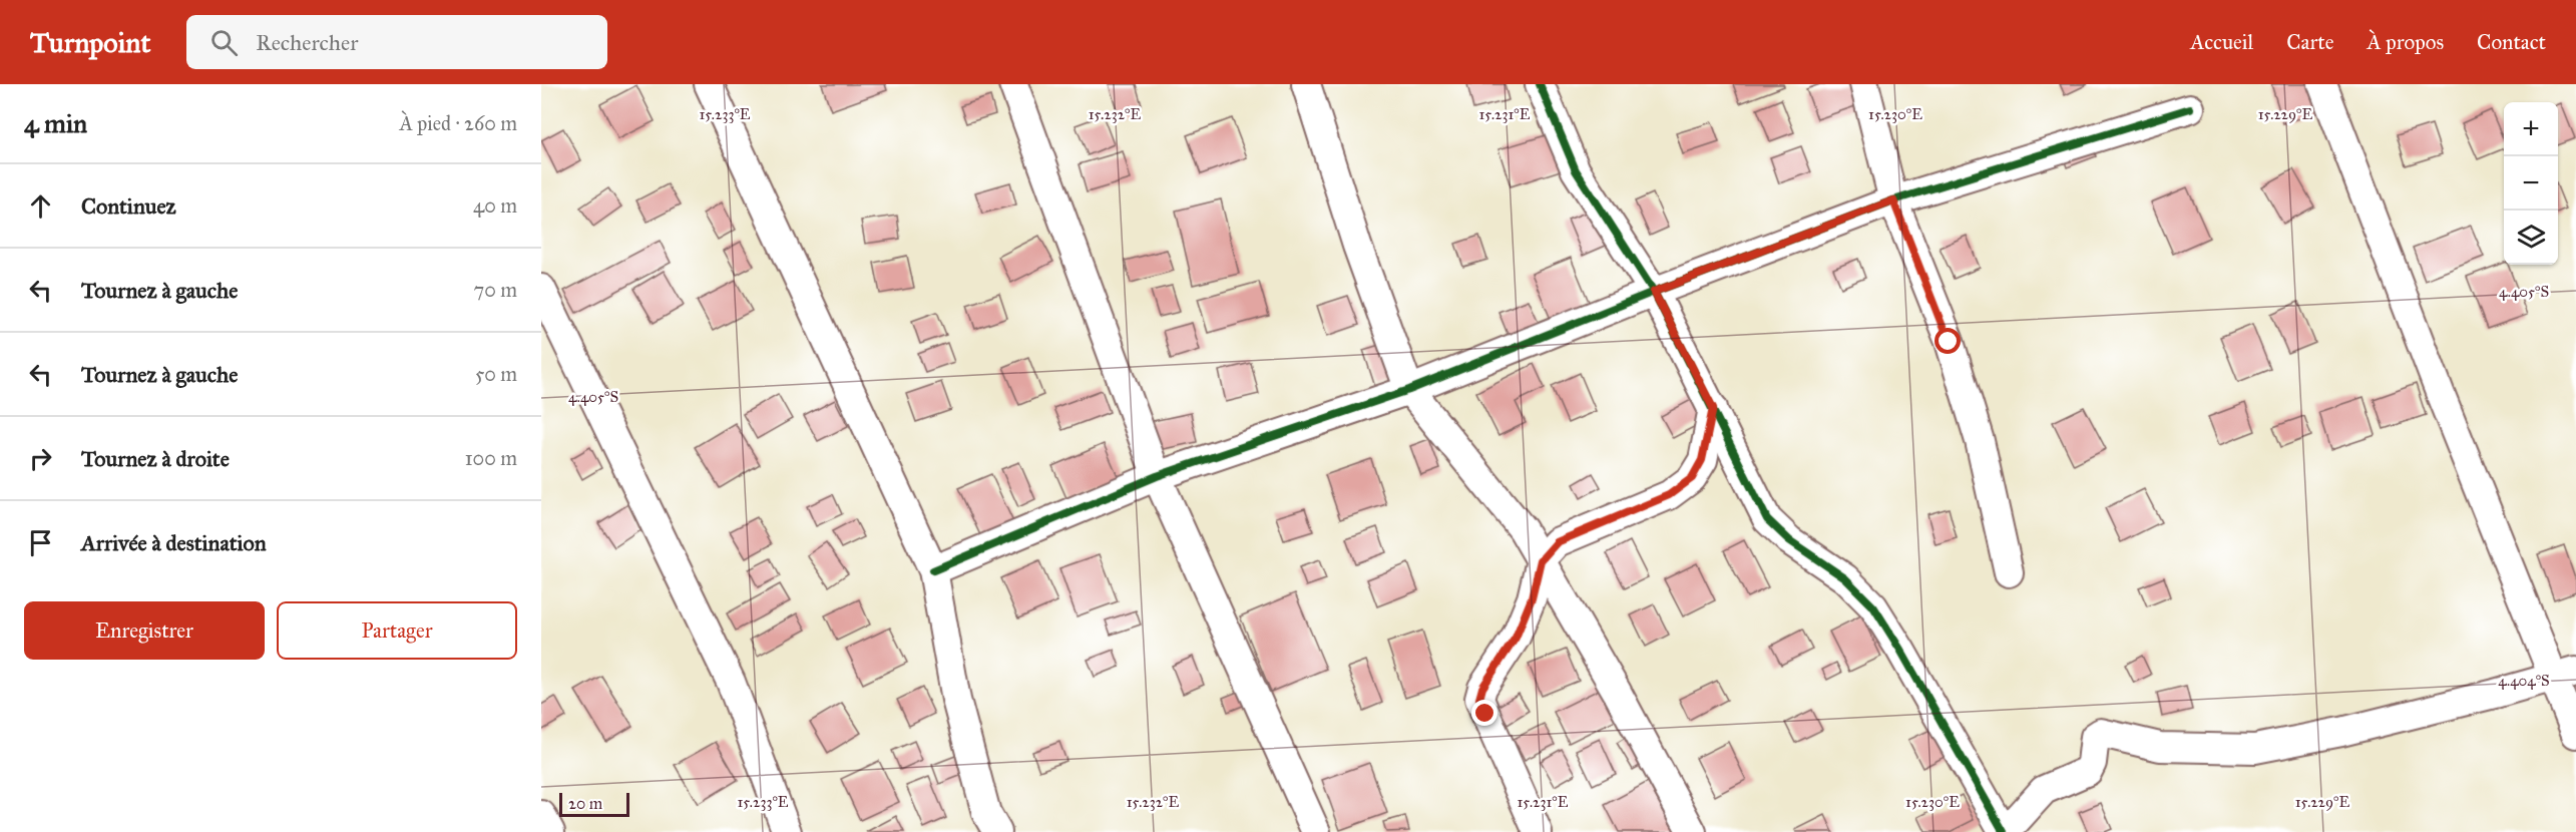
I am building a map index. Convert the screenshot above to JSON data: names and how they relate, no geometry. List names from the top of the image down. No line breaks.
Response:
{"scale_bar":"20 m","page":{"header":"Turnpoint","search":"Rechercher","nav":["Accueil","Carte","À propos","Contact"],"heading":["4 min","À pied · 260 m"],"map_buttons":["+","−"],"list":[["Continuez","40 m"],["Tournez à gauche","70 m"],["Tournez à gauche","50 m"],["Tournez à droite","100 m"],"Arrivée à destination"],"buttons":["Enregistrer","Partager"],"scale":"20 m"},"coordinates":["15.233°E","15.231°E","15.230°E","15.232°E","15.229°E","4.405°S","4.404°S"]}
